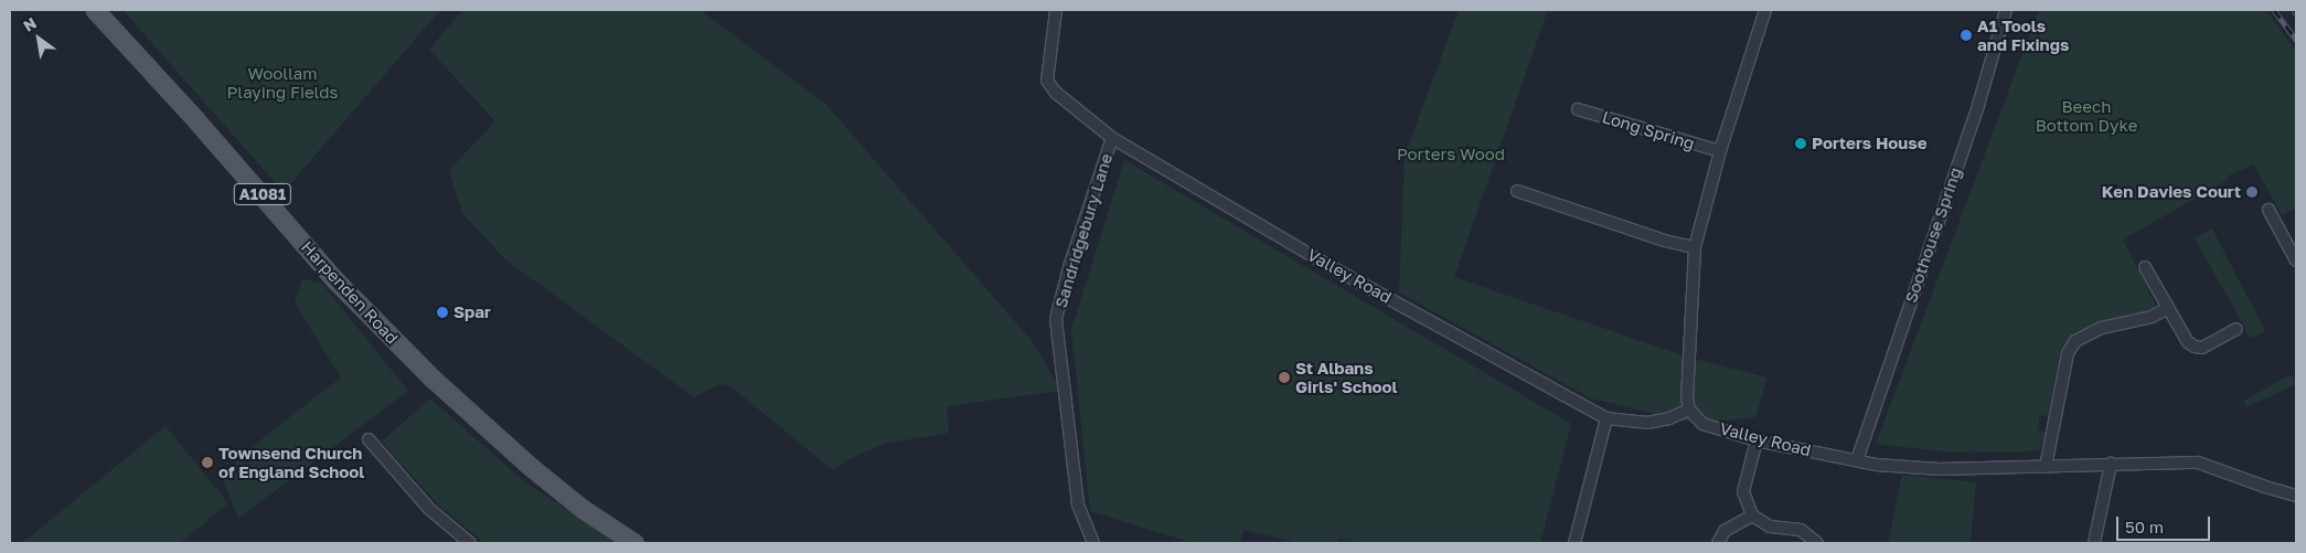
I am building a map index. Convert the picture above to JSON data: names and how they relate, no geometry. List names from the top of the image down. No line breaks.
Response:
{"streets":{"main road":["A1081","Harpenden Road"],"street":["Long Spring","Sandridgebury Lane","Soothouse Spring","Valley Road"]},"crossings":[["Sandridgebury Lane","Valley Road"],["Soothouse Spring","Valley Road"]],"parks":["Woollam Playing Fields","Beech Bottom Dyke","Porters Wood"],"places":["A1 Tools and Fixings","Porters House","Ken Davies Court","Spar","St Albans Girls' School","Townsend Church of England School"],"scale_bar":"50 m","north":"top left"}
